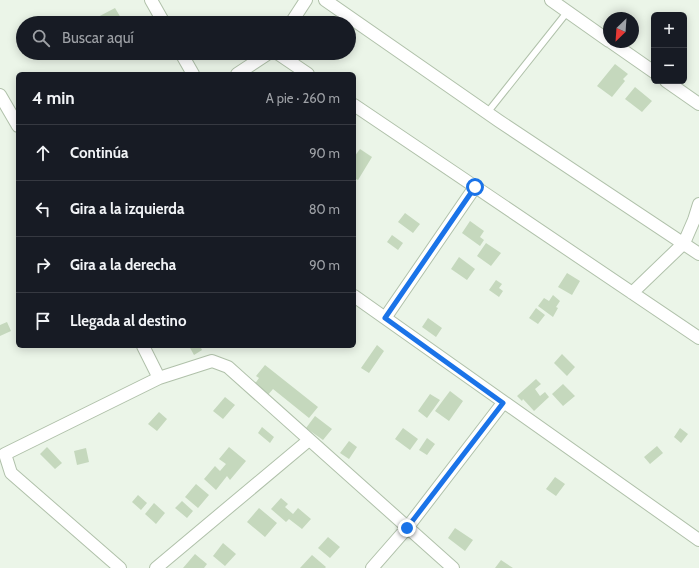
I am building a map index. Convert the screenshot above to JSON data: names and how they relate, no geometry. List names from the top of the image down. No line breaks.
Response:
{"north":"bottom left","page":{"map_buttons":["+","−"],"search":"Buscar aquí","heading":["4 min","A pie · 260 m"],"list":[["Continúa","90 m"],["Gira a la izquierda","80 m"],["Gira a la derecha","90 m"],"Llegada al destino"]}}
